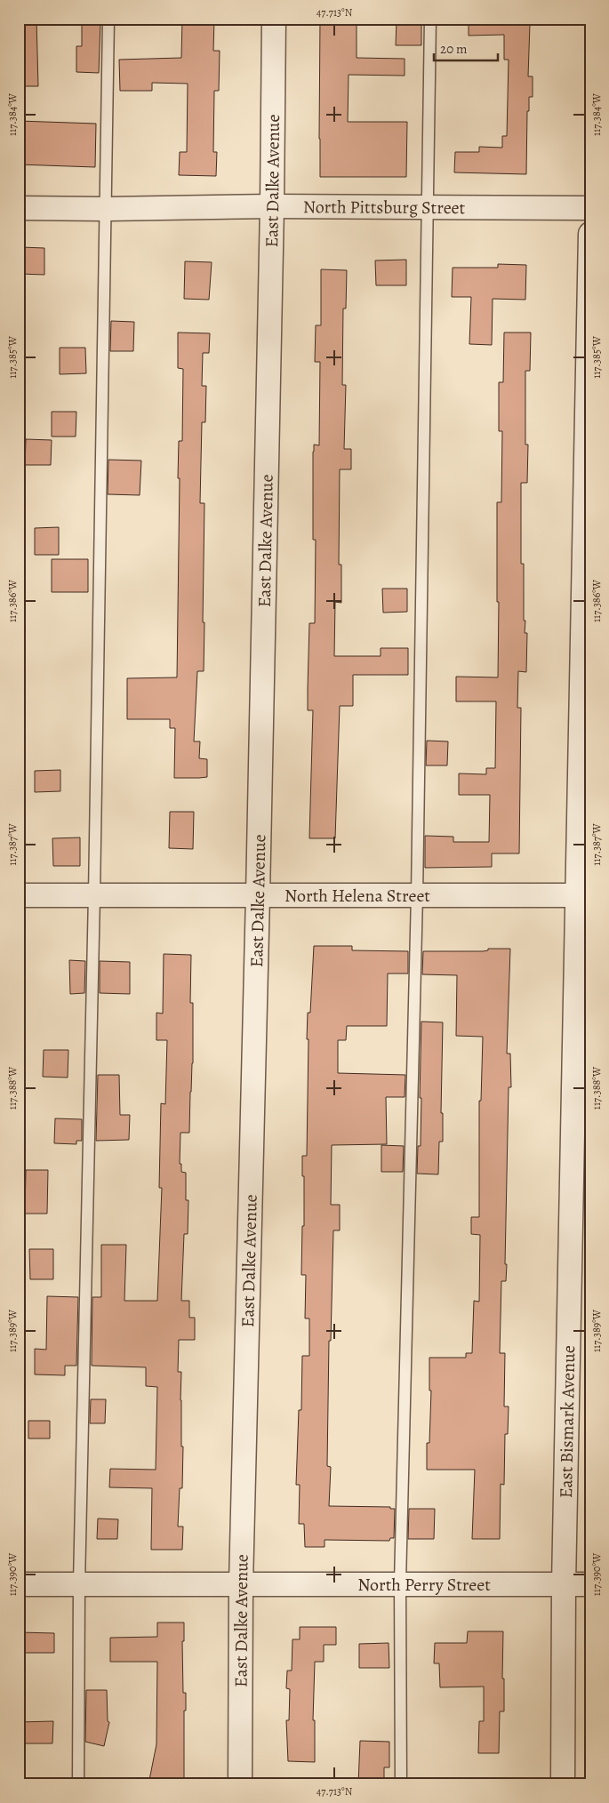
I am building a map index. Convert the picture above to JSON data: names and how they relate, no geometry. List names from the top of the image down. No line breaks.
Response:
{"streets":{"street":["East Dalke Avenue","North Pittsburg Street","North Helena Street","East Bismark Avenue","North Perry Street"]},"crossings":[["East Dalke Avenue","North Pittsburg Street"],["East Dalke Avenue","North Helena Street"],["East Dalke Avenue","North Perry Street"],["North Helena Street","East Bismark Avenue"],["East Bismark Avenue","North Perry Street"]],"scale_bar":"20 m","coordinates":["47.713°N","117.384°W","117.385°W","117.386°W","117.387°W","117.388°W","117.389°W","117.390°W"]}
